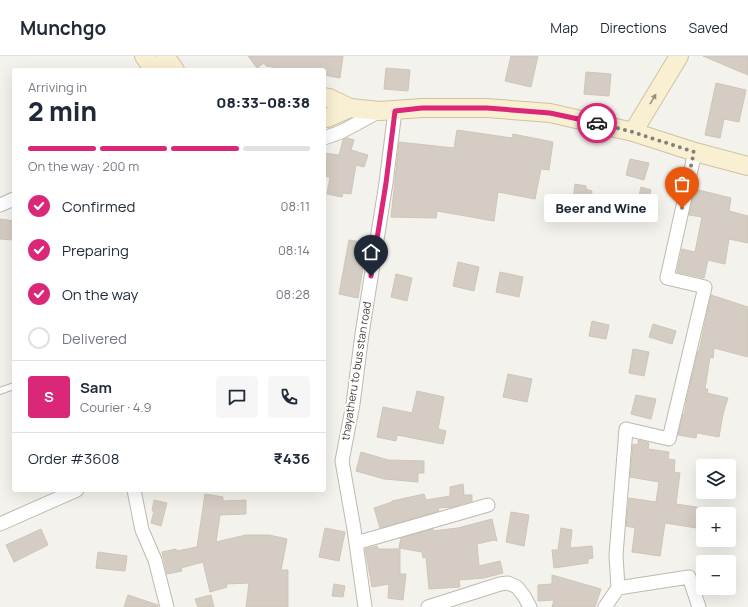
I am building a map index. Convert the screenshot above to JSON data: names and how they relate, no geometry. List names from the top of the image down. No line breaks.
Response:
{"streets":{"street":["thayatheru to bus stan road"]},"places":["Beer and Wine"],"page":{"header":"Munchgo","nav":["Map","Directions","Saved"],"heading":["2 min","Arriving in","08:33–08:38"],"panel":["Sam","Courier · 4.9","Order #3608","₹436"],"bar":"On the way · 200 m","list":[["Confirmed","08:11"],["Preparing","08:14"],["On the way","08:28"],"Delivered"],"bubble":"Beer and Wine","round":"S","map_buttons":["+","−"]}}
